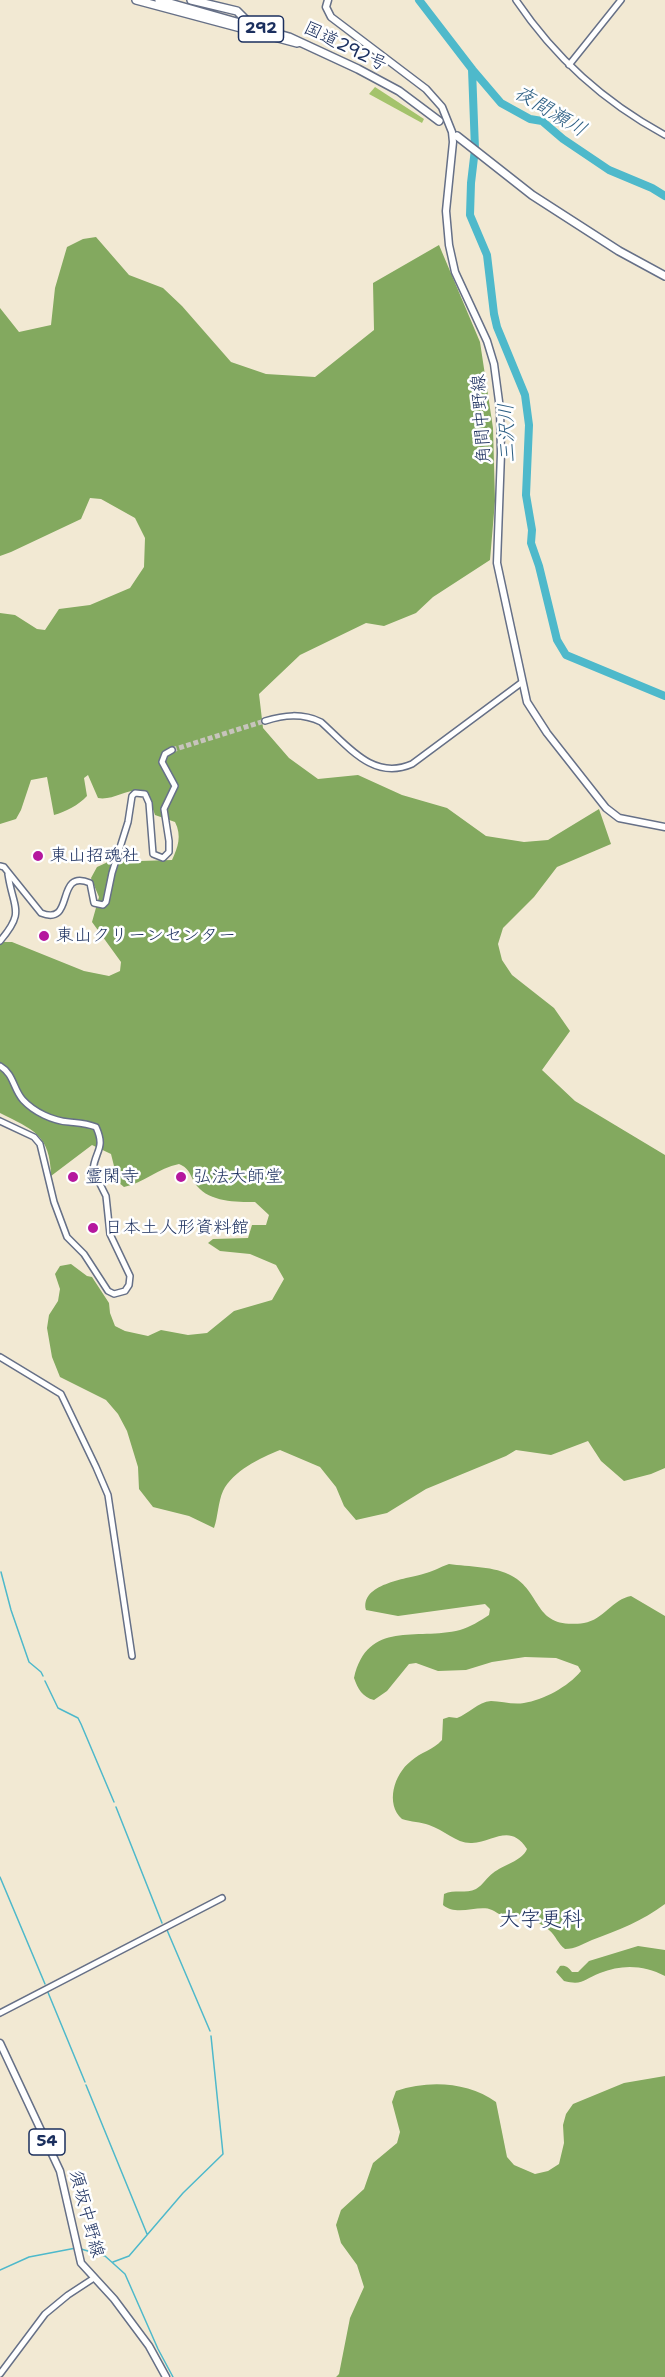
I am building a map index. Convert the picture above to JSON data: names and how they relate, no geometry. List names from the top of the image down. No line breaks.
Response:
{"streets":{"highway":["292","国道292号"],"main road":["角間中野線","54","須坂中野線"]},"crossings":[["292","国道292号"]],"districts":["大字更科"],"water":["夜間瀬川","三沢川"],"places":["東山招魂社","東山クリーンセンター","霊閑寺","弘法大師堂","日本土人形資料館"]}
